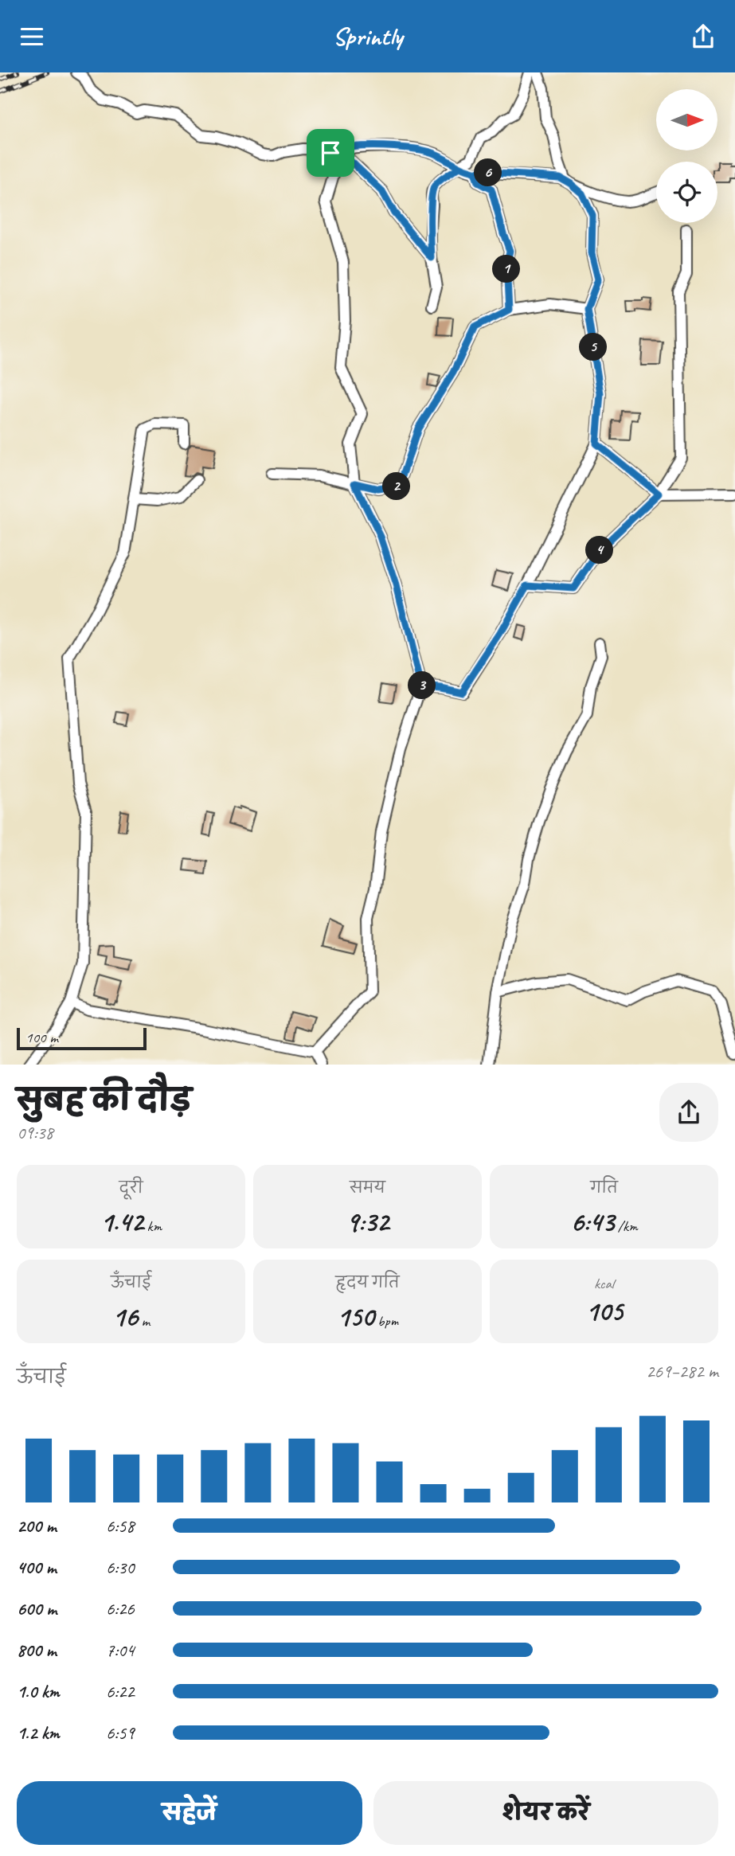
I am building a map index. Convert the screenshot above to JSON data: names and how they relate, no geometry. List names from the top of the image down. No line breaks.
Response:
{"scale_bar":"100 m","north":"right","page":{"header":"Sprintly","pins":["6","1","5","2","4","3"],"scale":"100 m","heading":["सुबह की दौड़","09:38"],"stats":[["दूरी","1.42 km"],["समय","9:32"],["गति","6:43 /km"],["ऊँचाई","16 m"],["हृदय गति","150 bpm"],["kcal","105"]],"chart":["ऊँचाई","269–282 m"],"list":[{"name":"200 m","note":"6:58"},{"name":"400 m","note":"6:30"},{"name":"600 m","note":"6:26"},{"name":"800 m","note":"7:04"},{"name":"1.0 km","note":"6:22"},{"name":"1.2 km","note":"6:59"}],"buttons":["सहेजें","शेयर करें"]}}
